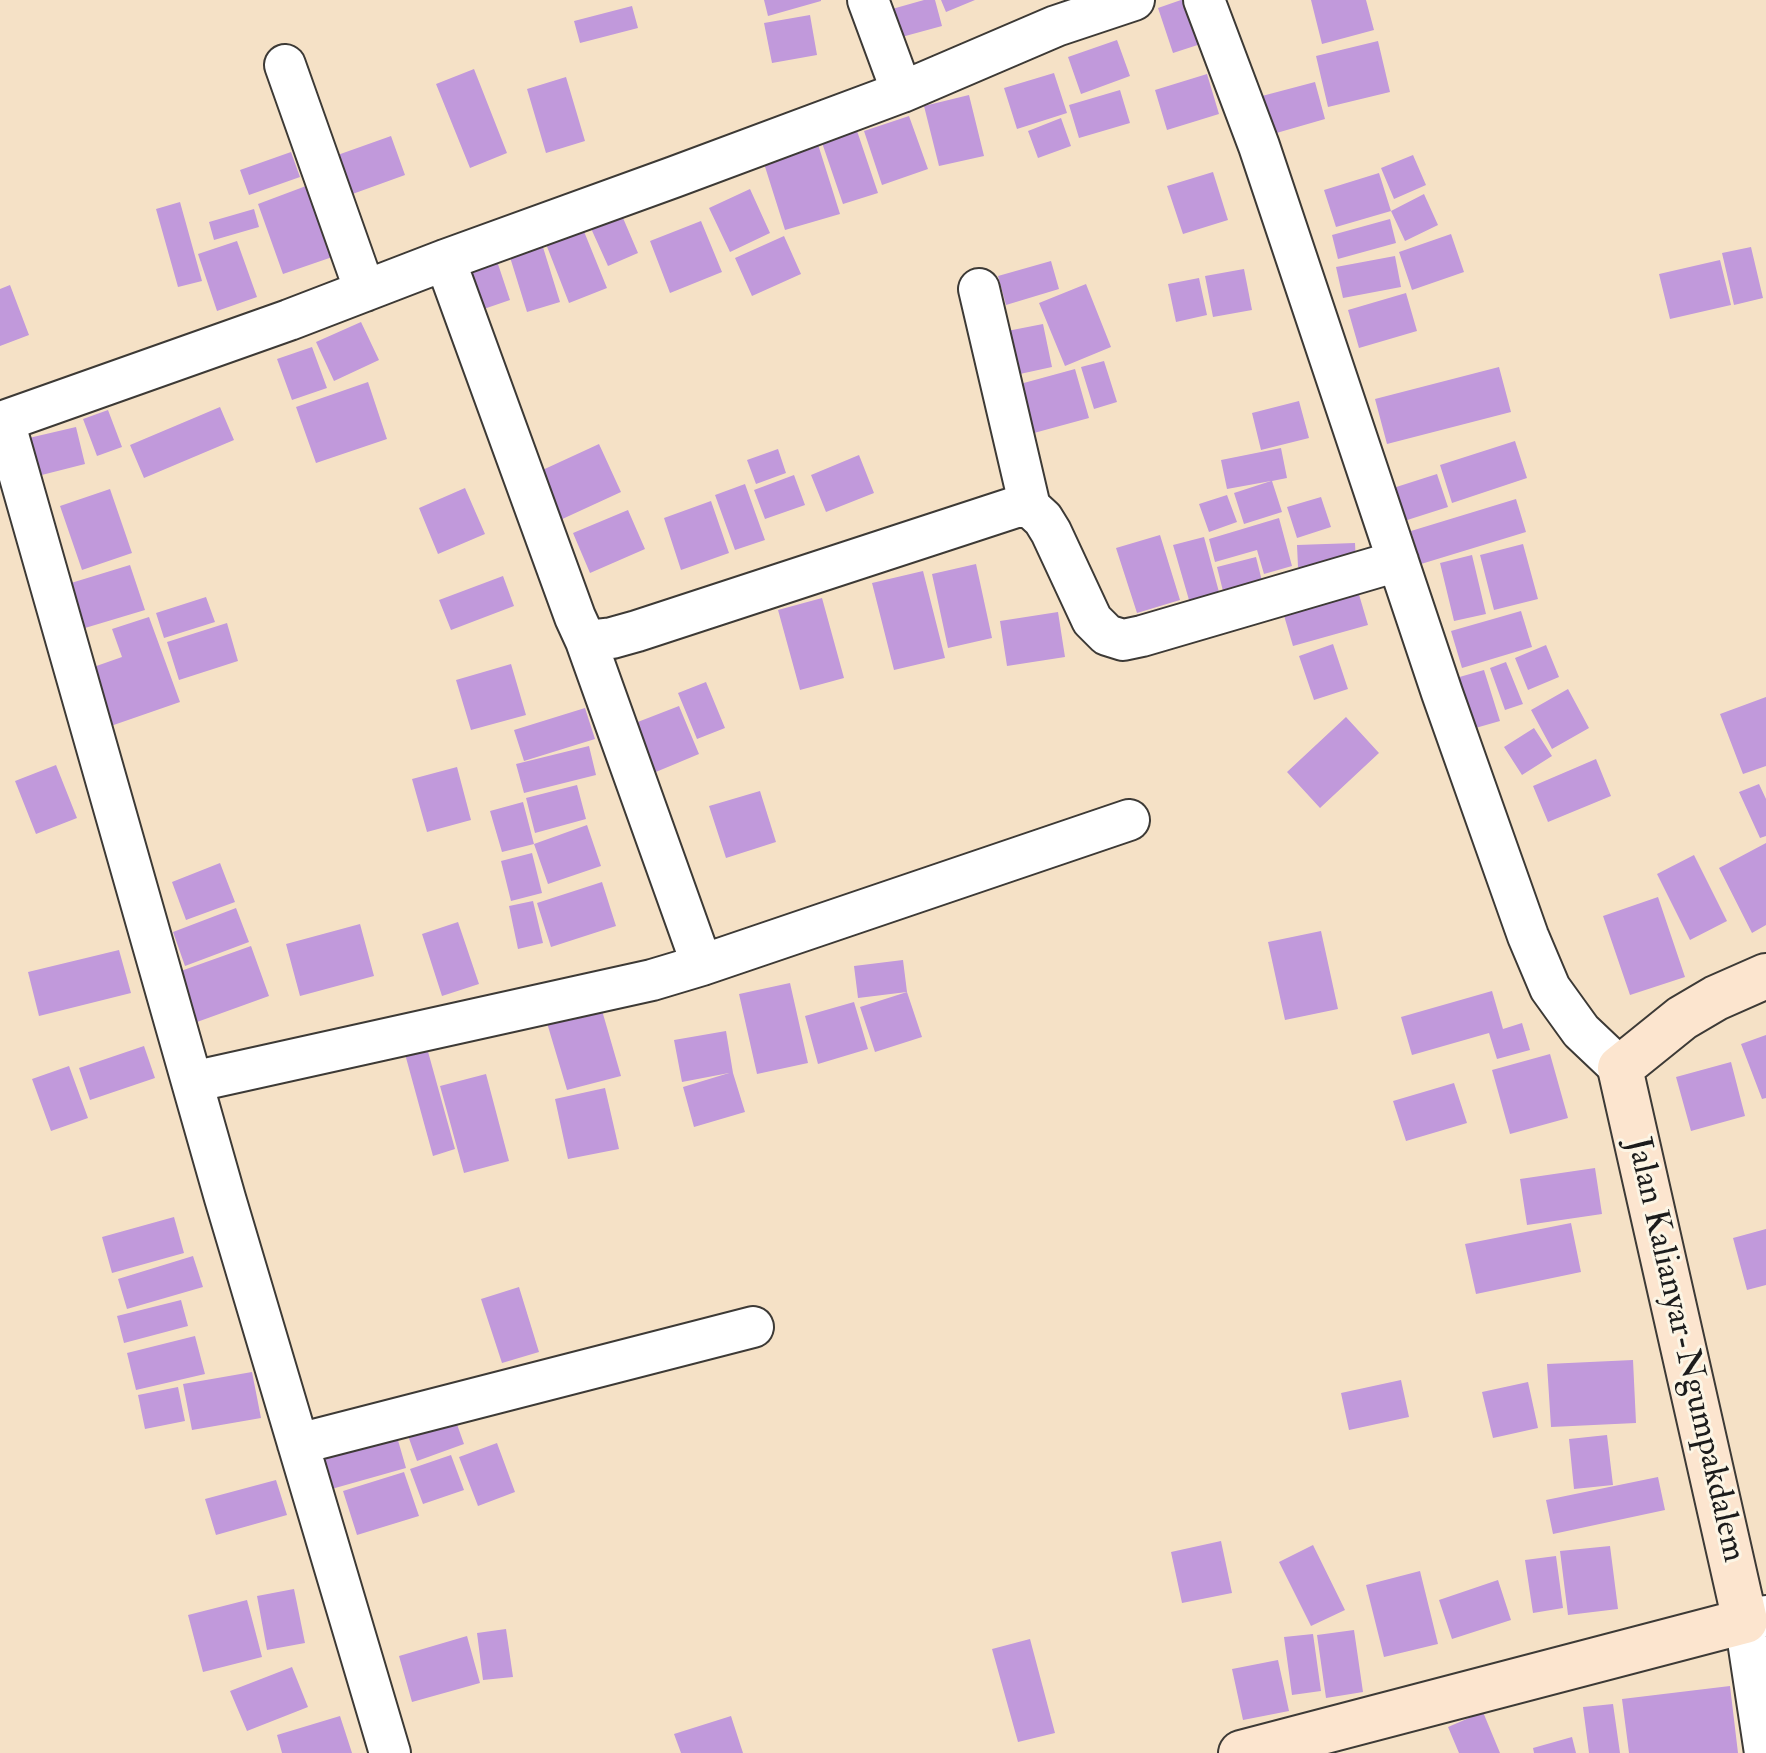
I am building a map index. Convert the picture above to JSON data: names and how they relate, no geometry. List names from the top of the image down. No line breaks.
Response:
{"streets":{"street":["Jalan Kalianyar-Ngumpakdalem"]}}
